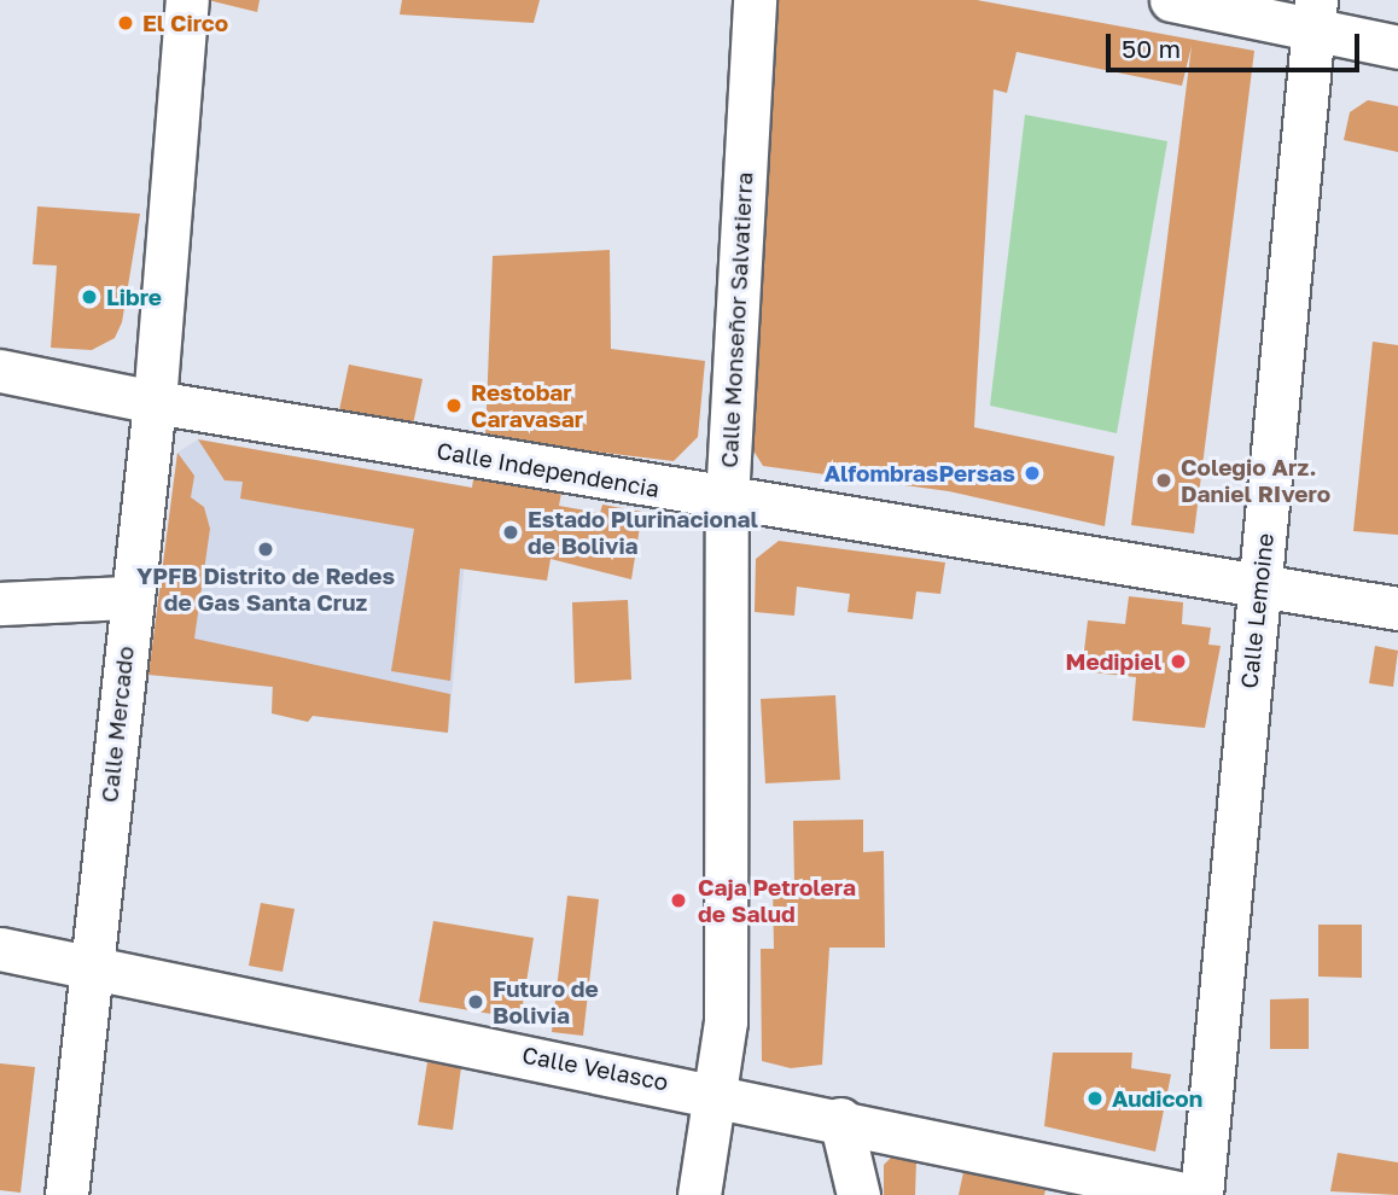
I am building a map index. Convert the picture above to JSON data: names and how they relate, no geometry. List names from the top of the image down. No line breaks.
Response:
{"streets":{"street":["Calle Monseñor Salvatierra","Calle Independencia","Calle Lemoine","Calle Mercado","Calle Velasco"]},"crossings":[["Calle Monseñor Salvatierra","Calle Independencia"],["Calle Monseñor Salvatierra","Calle Velasco"],["Calle Independencia","Calle Lemoine"],["Calle Independencia","Calle Mercado"],["Calle Mercado","Calle Velasco"]],"places":["El Circo","Libre","Restobar Caravasar","AlfombrasPersas","Colegio Arz. Daniel RIvero","Estado Plurinacional de Bolivia","YPFB Distrito de Redes de Gas Santa Cruz","Medipiel","Caja Petrolera de Salud","Futuro de Bolivia","Audicon"],"scale_bar":"50 m"}
